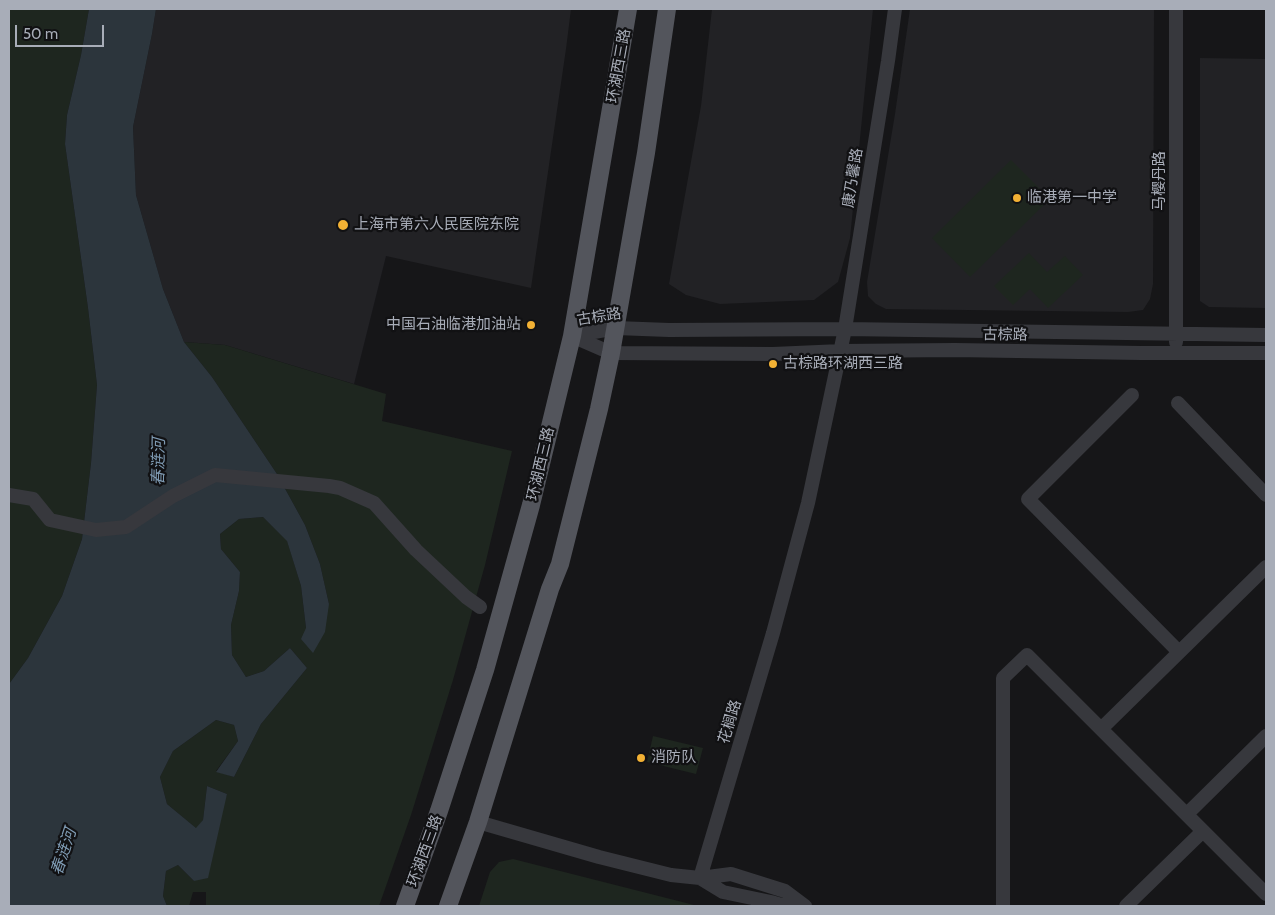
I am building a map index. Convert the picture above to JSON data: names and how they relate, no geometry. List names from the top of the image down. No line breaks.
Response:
{"streets":{"main road":["环湖西三路"],"street":["康乃馨路","马樱丹路","古棕路","花榈路"]},"crossings":[["环湖西三路","古棕路"],["康乃馨路","古棕路"],["康乃馨路","花榈路"],["马樱丹路","古棕路"],["古棕路","花榈路"]],"water":["春涟河"],"places":["临港第一中学","上海市第六人民医院东院","中国石油临港加油站","古棕路环湖西三路","消防队"],"scale_bar":"50 m"}
